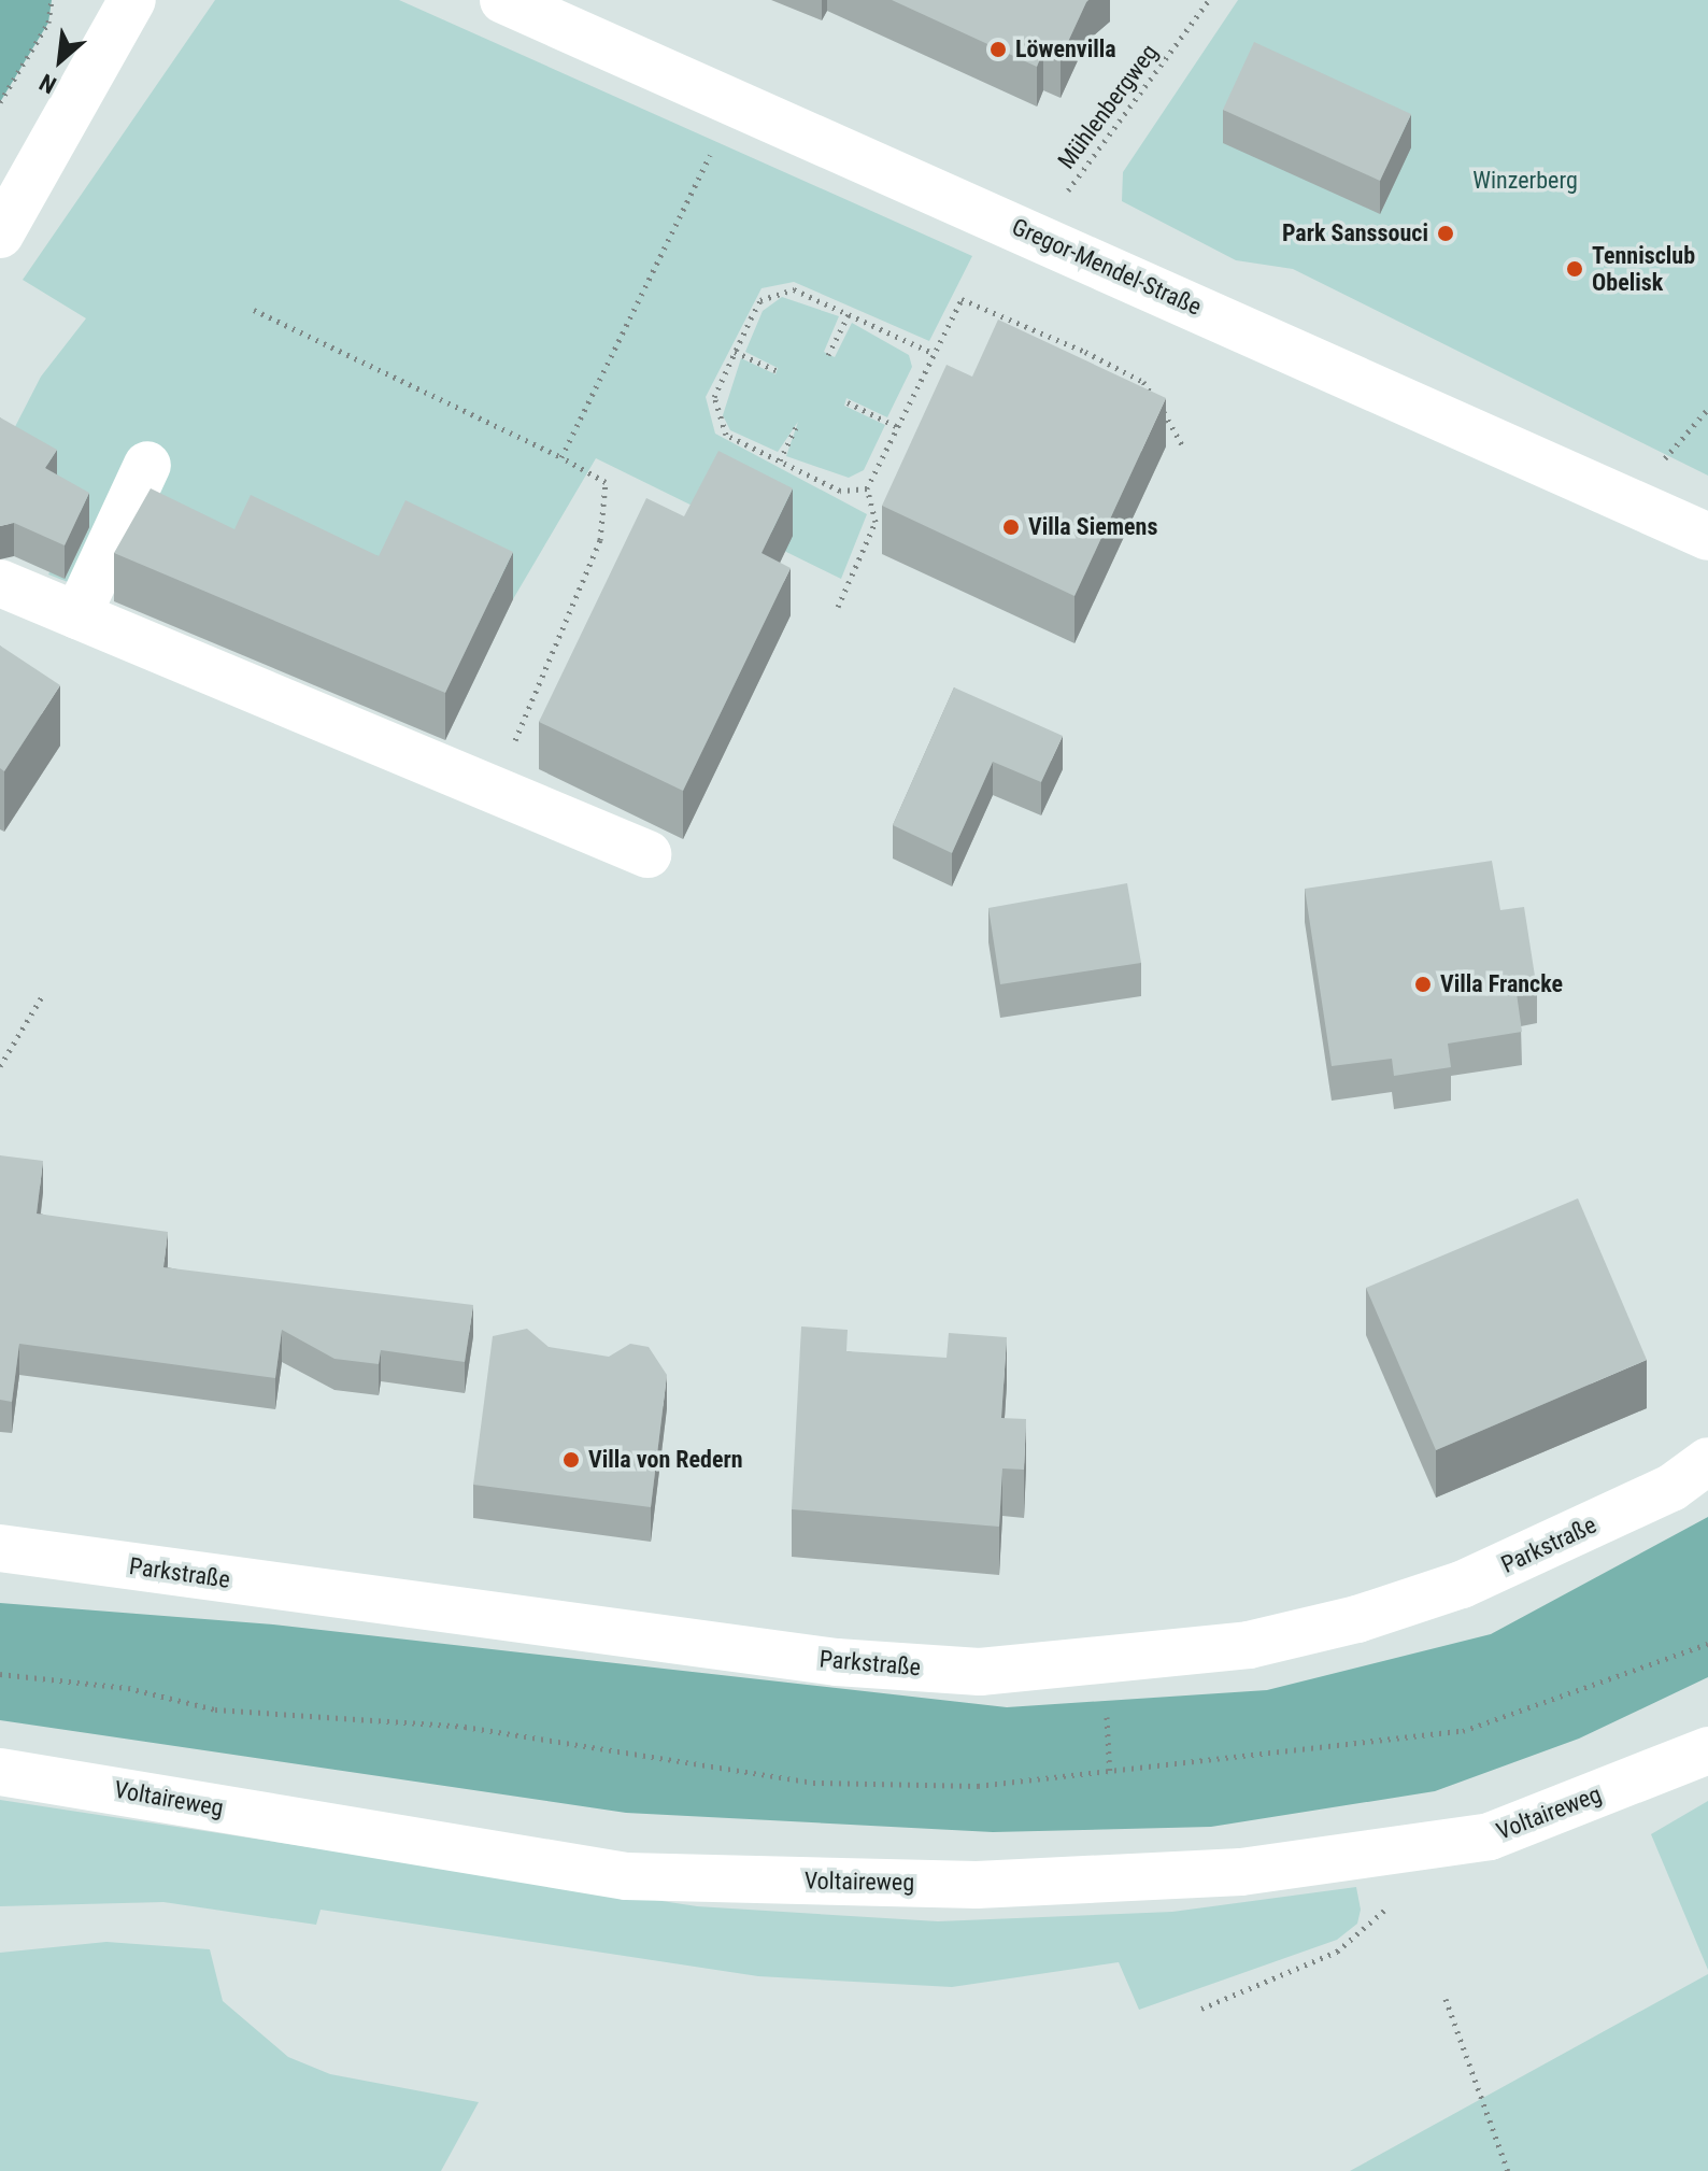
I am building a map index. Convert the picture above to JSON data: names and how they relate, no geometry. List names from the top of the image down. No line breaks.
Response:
{"streets":{"street":["Gregor-Mendel-Straße","Parkstraße","Voltaireweg"],"path":["Mühlenbergweg"]},"crossings":[["Mühlenbergweg","Gregor-Mendel-Straße"]],"parks":["Winzerberg"],"places":["Löwenvilla","Park Sanssouci","Tennisclub Obelisk","Villa Siemens","Villa Francke","Villa von Redern"],"north":"bottom left"}
